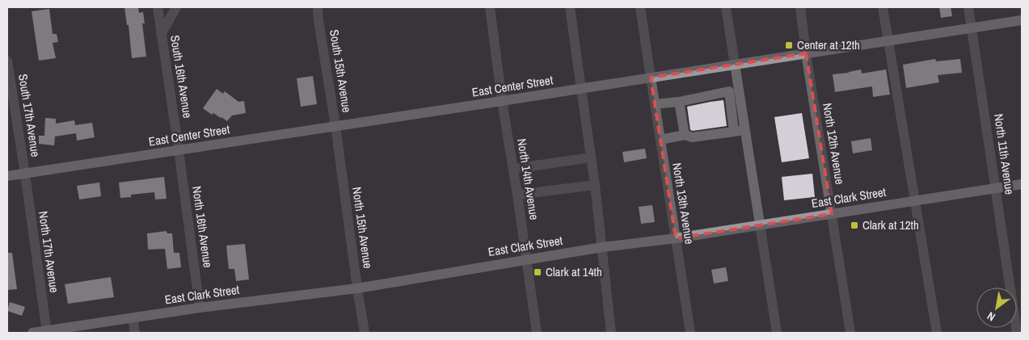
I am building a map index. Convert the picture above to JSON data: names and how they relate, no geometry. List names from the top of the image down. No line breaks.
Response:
{"streets":{"main road":["East Center Street","East Clark Street"],"street":["South 15th Avenue","South 16th Avenue","South 17th Avenue","North 12th Avenue","North 11th Avenue","North 14th Avenue","North 13th Avenue","North 16th Avenue","North 15th Avenue","North 17th Avenue"]},"crossings":[["South 15th Avenue","East Center Street"],["South 15th Avenue","North 15th Avenue"],["South 16th Avenue","East Center Street"],["South 16th Avenue","North 16th Avenue"],["East Center Street","South 17th Avenue"],["East Center Street","North 12th Avenue"],["East Center Street","North 11th Avenue"],["East Center Street","North 14th Avenue"],["East Center Street","North 13th Avenue"],["East Center Street","North 16th Avenue"],["East Center Street","North 15th Avenue"],["East Center Street","North 17th Avenue"],["South 17th Avenue","North 17th Avenue"],["North 12th Avenue","East Clark Street"],["North 11th Avenue","East Clark Street"],["North 14th Avenue","East Clark Street"],["East Clark Street","North 13th Avenue"],["East Clark Street","North 16th Avenue"],["East Clark Street","North 15th Avenue"],["East Clark Street","North 17th Avenue"]],"places":{"transit":["Center at 12th","Clark at 12th","Clark at 14th"]},"north":"bottom left"}
